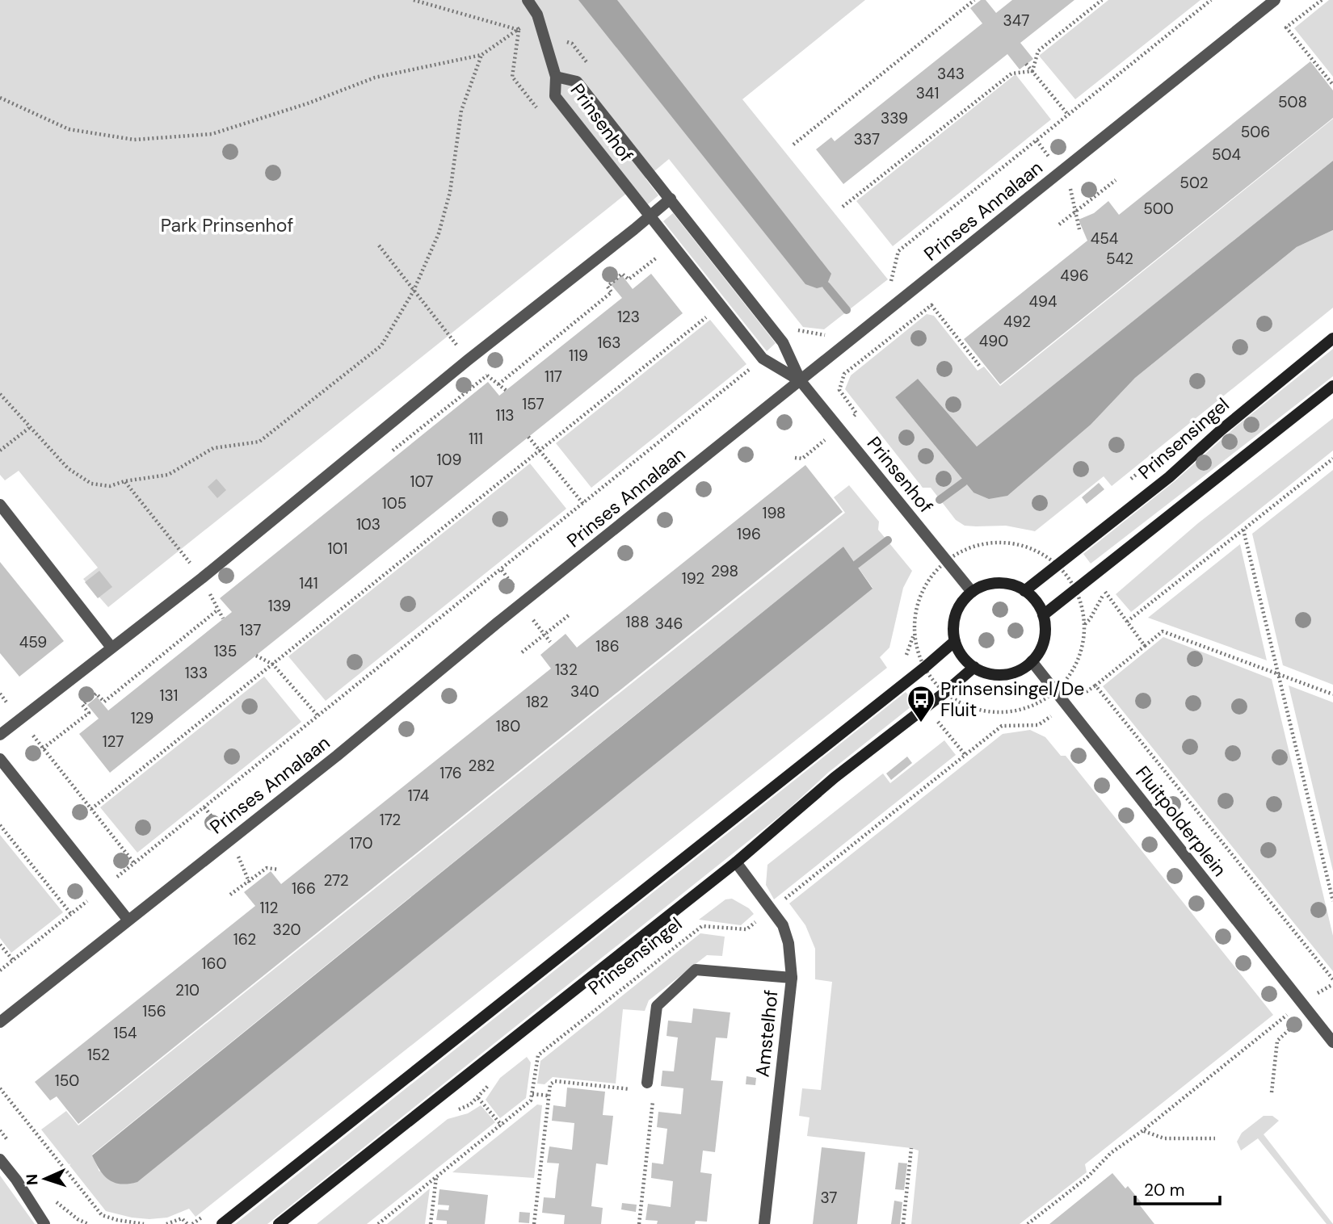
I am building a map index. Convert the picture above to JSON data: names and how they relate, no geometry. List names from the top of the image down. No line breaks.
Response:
{"streets":{"main road":["Prinsensingel"],"street":["Prinsenhof","Prinses Annalaan","Fluitpolderplein","Amstelhof"]},"crossings":[["Prinsenhof","Prinses Annalaan"],["Prinsenhof","Prinsensingel"],["Prinsenhof","Fluitpolderplein"],["Prinsensingel","Fluitpolderplein"],["Prinsensingel","Amstelhof"]],"parks":["Park Prinsenhof"],"places":{"bus stop":["Prinsensingel/De Fluit"]},"house_numbers":["347","343","341","508","339","506","337","504","502","500","454","542","496","494","123","492","490","163","119","117","157","113","111","109","107","105","198","103","196","101","298","192","141","139","188","346","137","459","186","135","132","133","340","131","182","129","180","127","282","176","174","172","170","272","166","112","320","162","160","210","156","154","152","150","37"],"scale_bar":"20 m","north":"left"}
